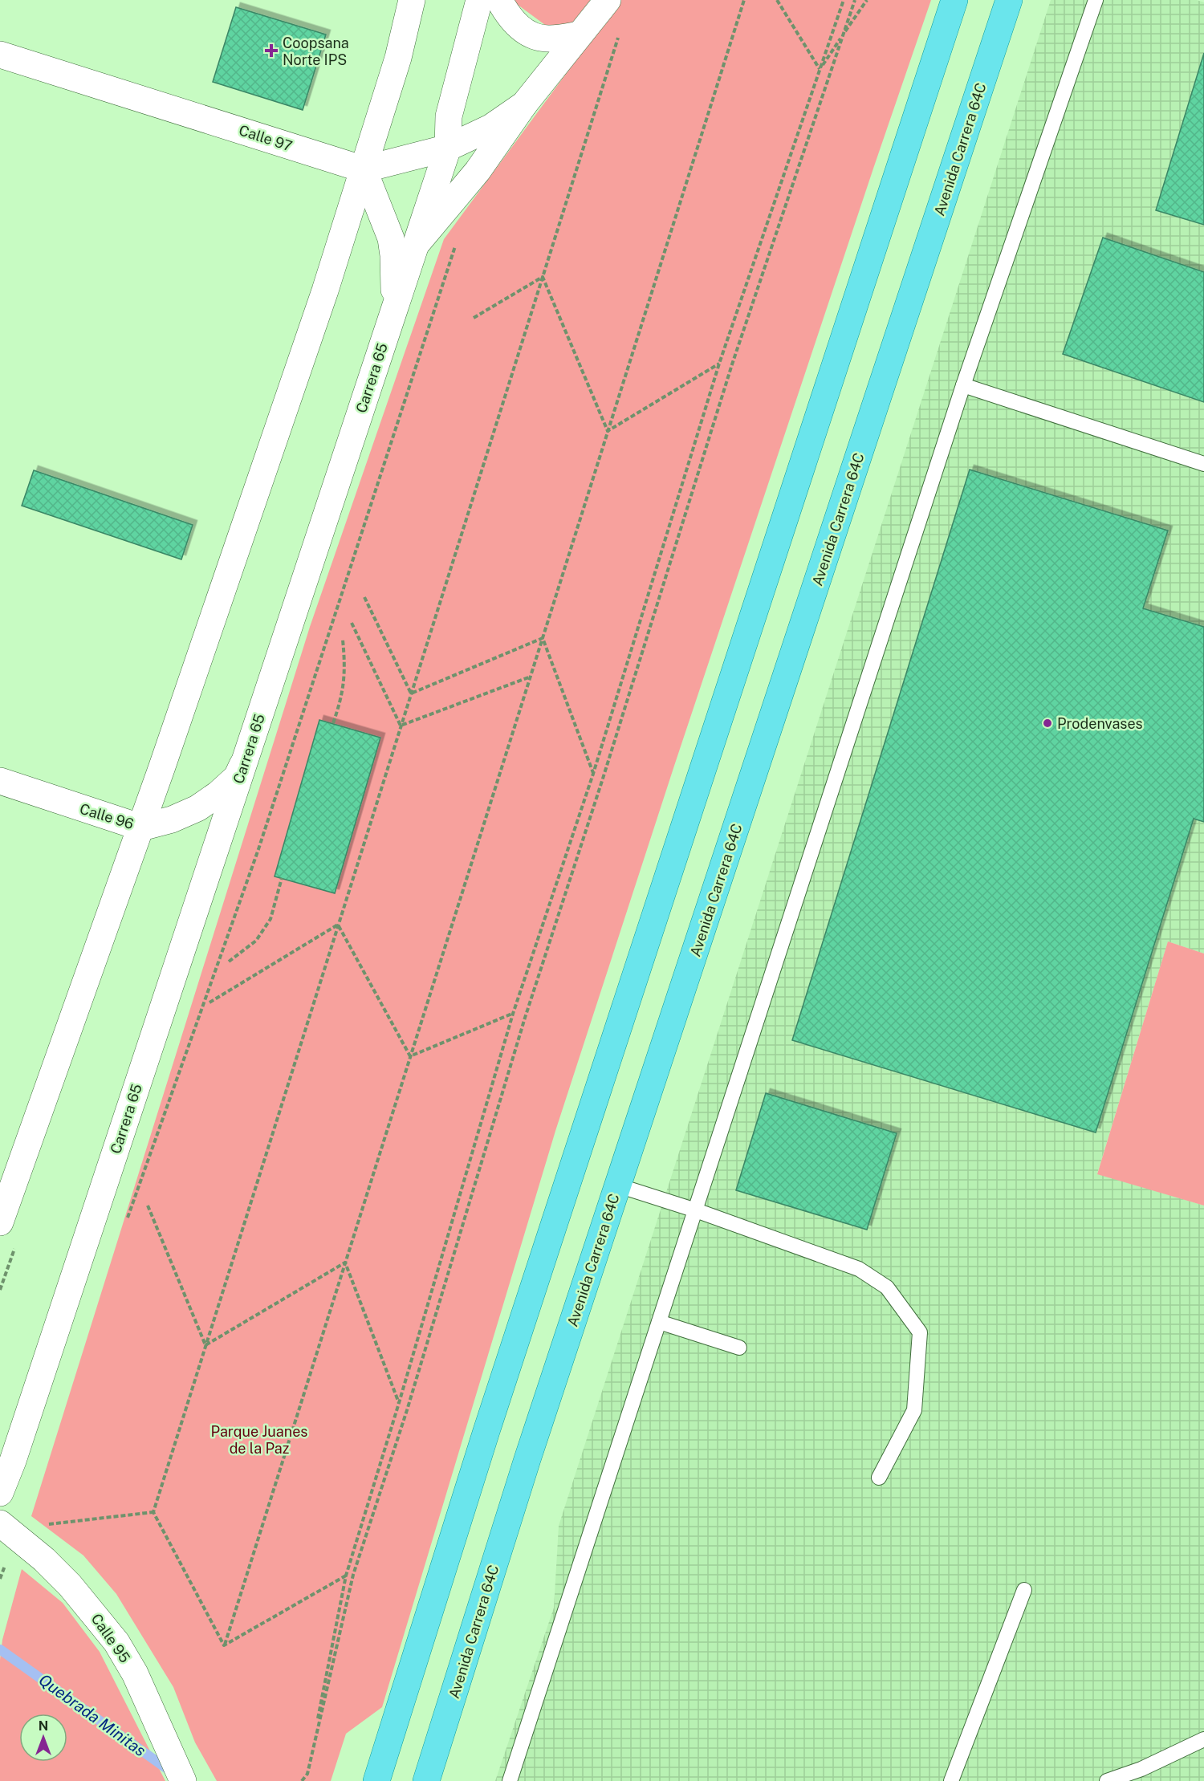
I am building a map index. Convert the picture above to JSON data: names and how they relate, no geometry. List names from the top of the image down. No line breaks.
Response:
{"streets":{"main road":["Calle 97","Avenida Carrera 64C","Carrera 65","Calle 96","Calle 95"]},"crossings":[["Carrera 65","Calle 96"]],"water":["Quebrada Minitas"],"parks":["Parque Juanes de la Paz"],"places":{"health":["Coopsana Norte IPS"],"other":["Prodenvases"]},"north":"top"}
